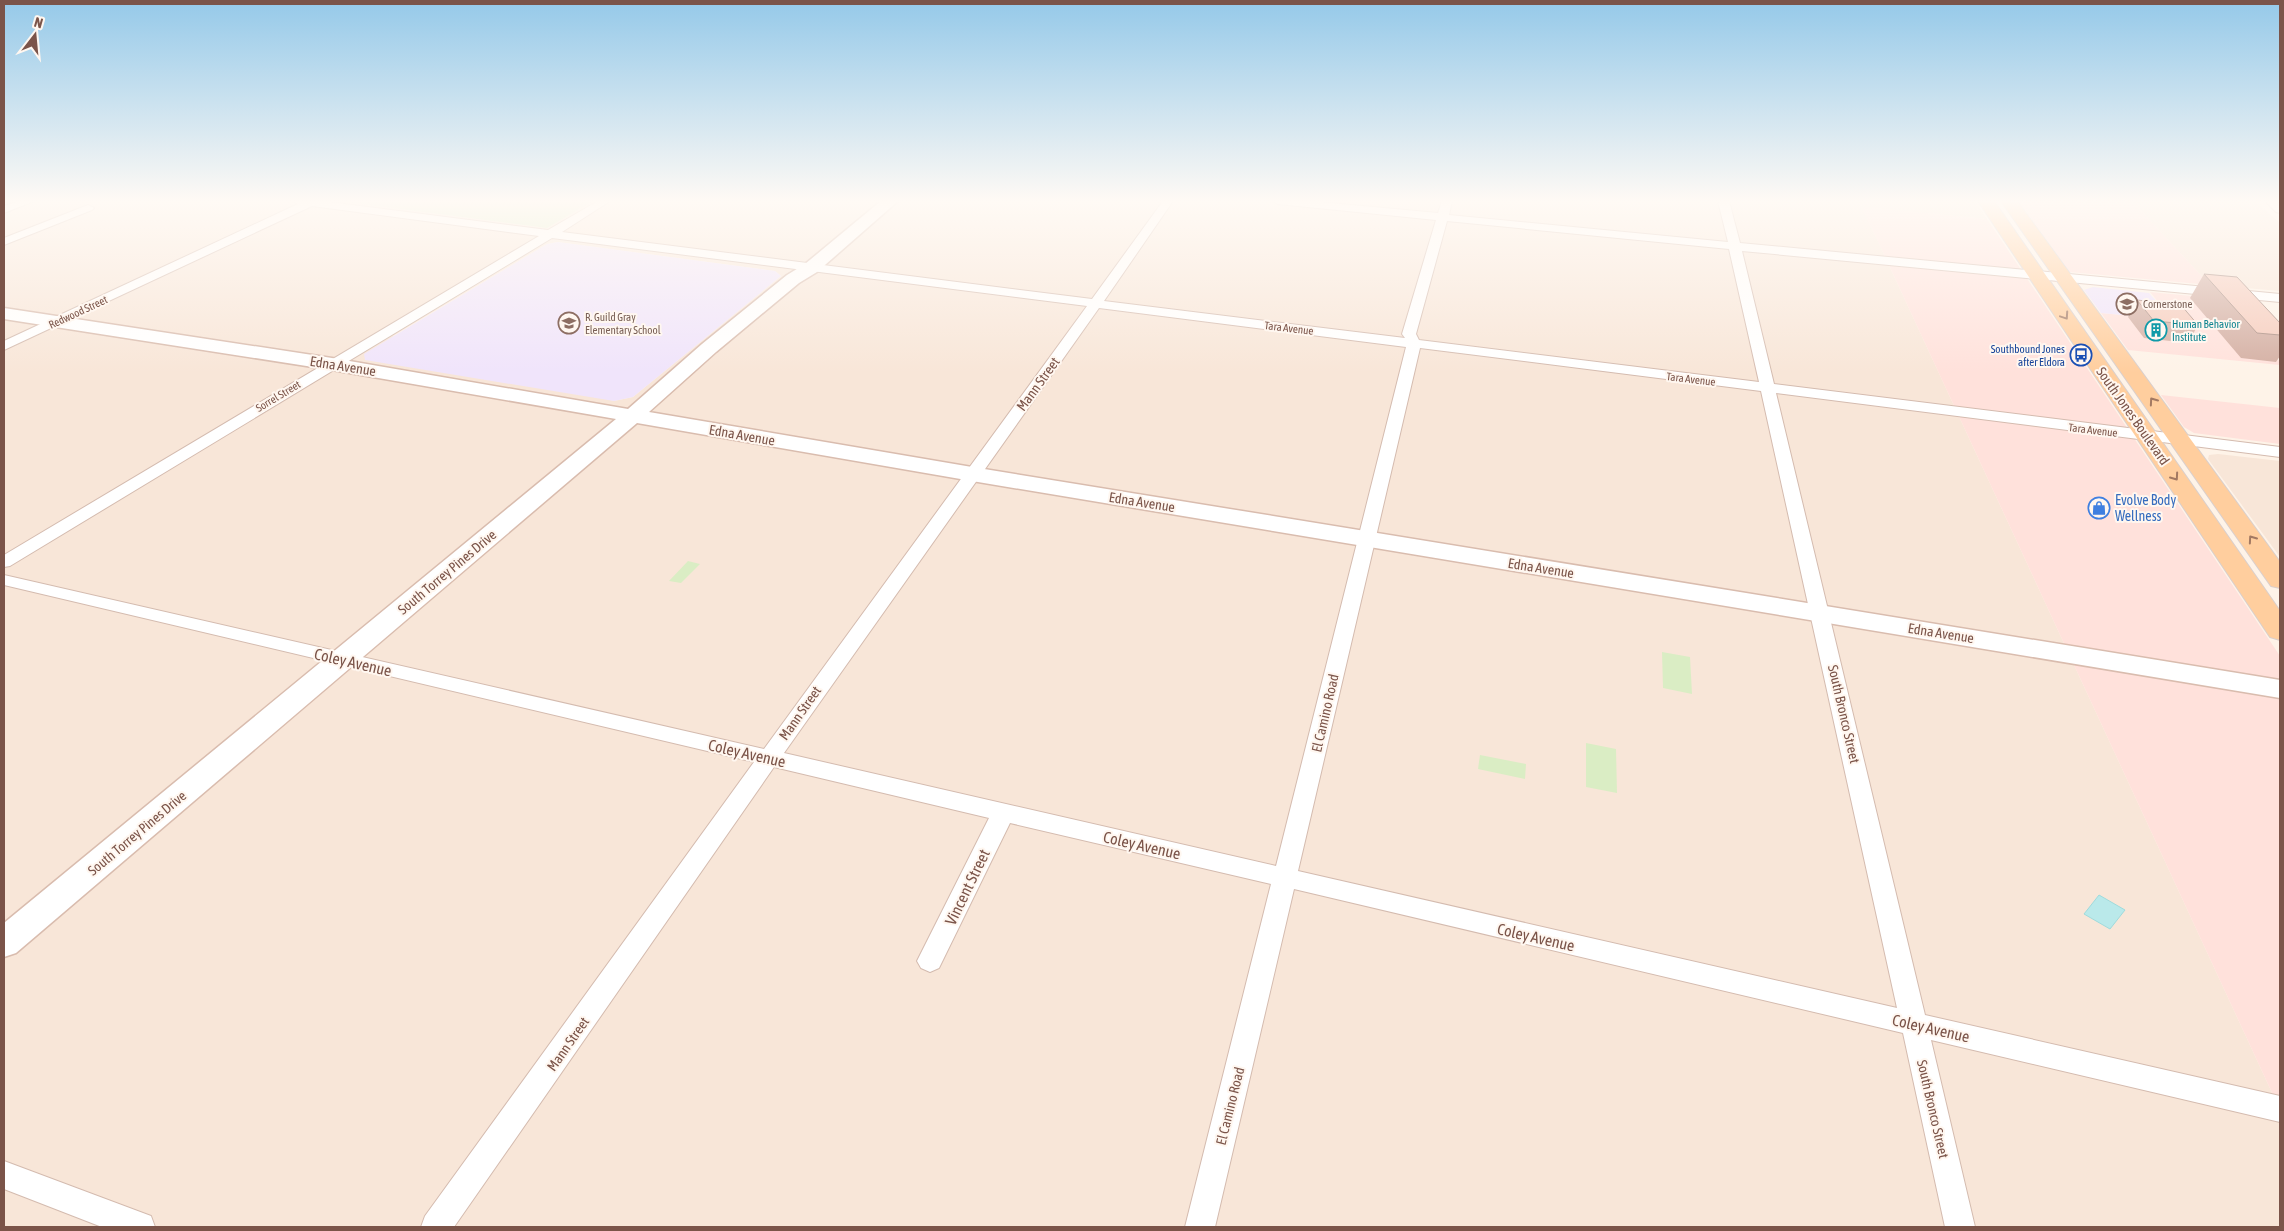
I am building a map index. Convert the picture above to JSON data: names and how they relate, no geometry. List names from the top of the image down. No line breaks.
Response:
{"streets":{"main road":["South Jones Boulevard"],"street":["Redwood Street","Tara Avenue","Edna Avenue","Mann Street","Sorrel Street","South Torrey Pines Drive","Coley Avenue","El Camino Road","South Bronco Street","Vincent Street"]},"crossings":[["Redwood Street","Edna Avenue"],["Tara Avenue","Mann Street"],["Tara Avenue","South Jones Boulevard"],["Tara Avenue","South Torrey Pines Drive"],["Tara Avenue","El Camino Road"],["Tara Avenue","South Bronco Street"],["Edna Avenue","Mann Street"],["Edna Avenue","Sorrel Street"],["Edna Avenue","South Torrey Pines Drive"],["Edna Avenue","El Camino Road"],["Edna Avenue","South Bronco Street"],["Mann Street","Coley Avenue"],["South Torrey Pines Drive","Coley Avenue"],["Coley Avenue","El Camino Road"],["Coley Avenue","South Bronco Street"],["Coley Avenue","Vincent Street"]],"places":{"school or university":["Cornerstone","R. Guild Gray Elementary School"],"building":["Human Behavior Institute"],"bus stop":["Southbound Jones after Eldora"],"shop":["Evolve Body Wellness"]},"north":"top"}
